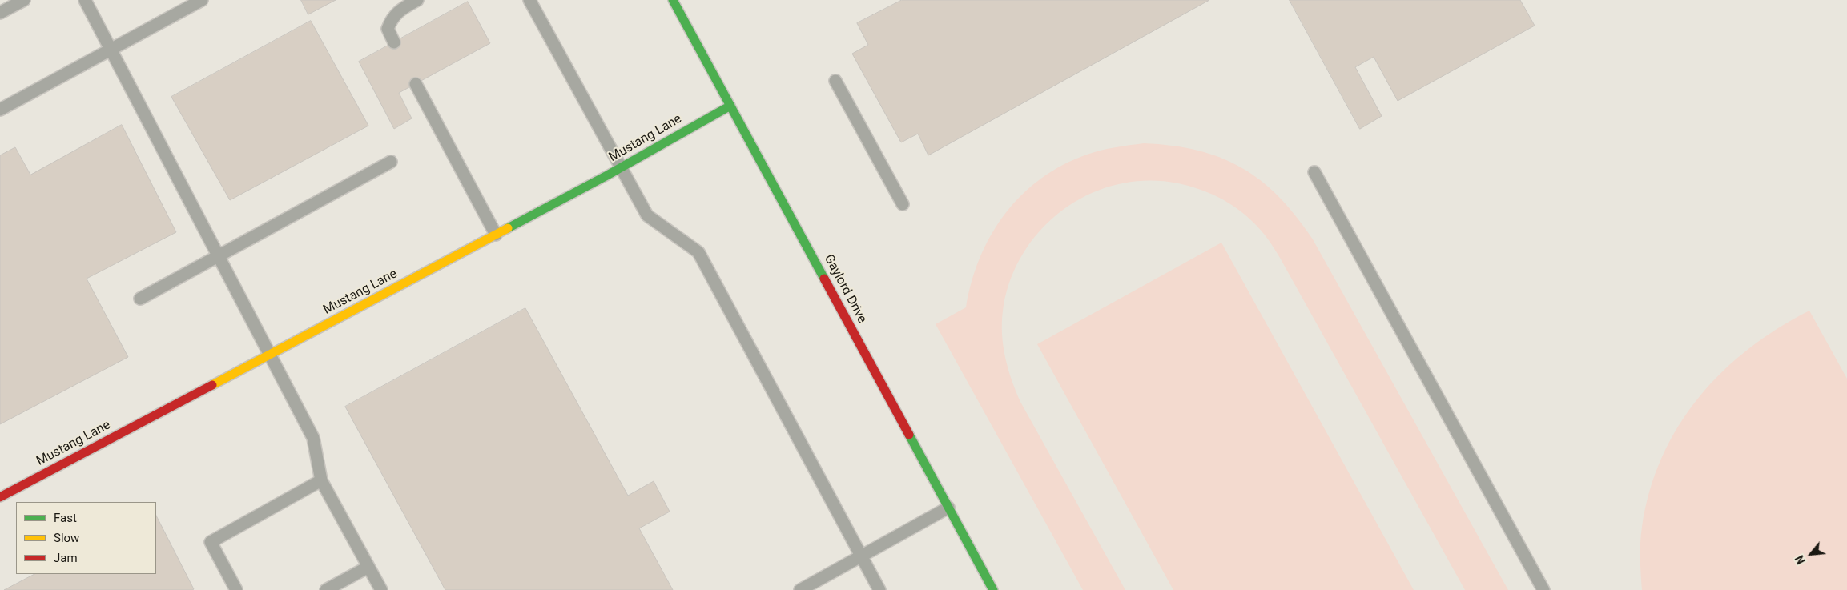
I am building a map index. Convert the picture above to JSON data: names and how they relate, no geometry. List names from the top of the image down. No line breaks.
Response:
{"streets":{"street":["Mustang Lane","Gaylord Drive"]},"crossings":[["Mustang Lane","Gaylord Drive"]],"legend":["Fast","Slow","Jam"],"north":"bottom left"}
